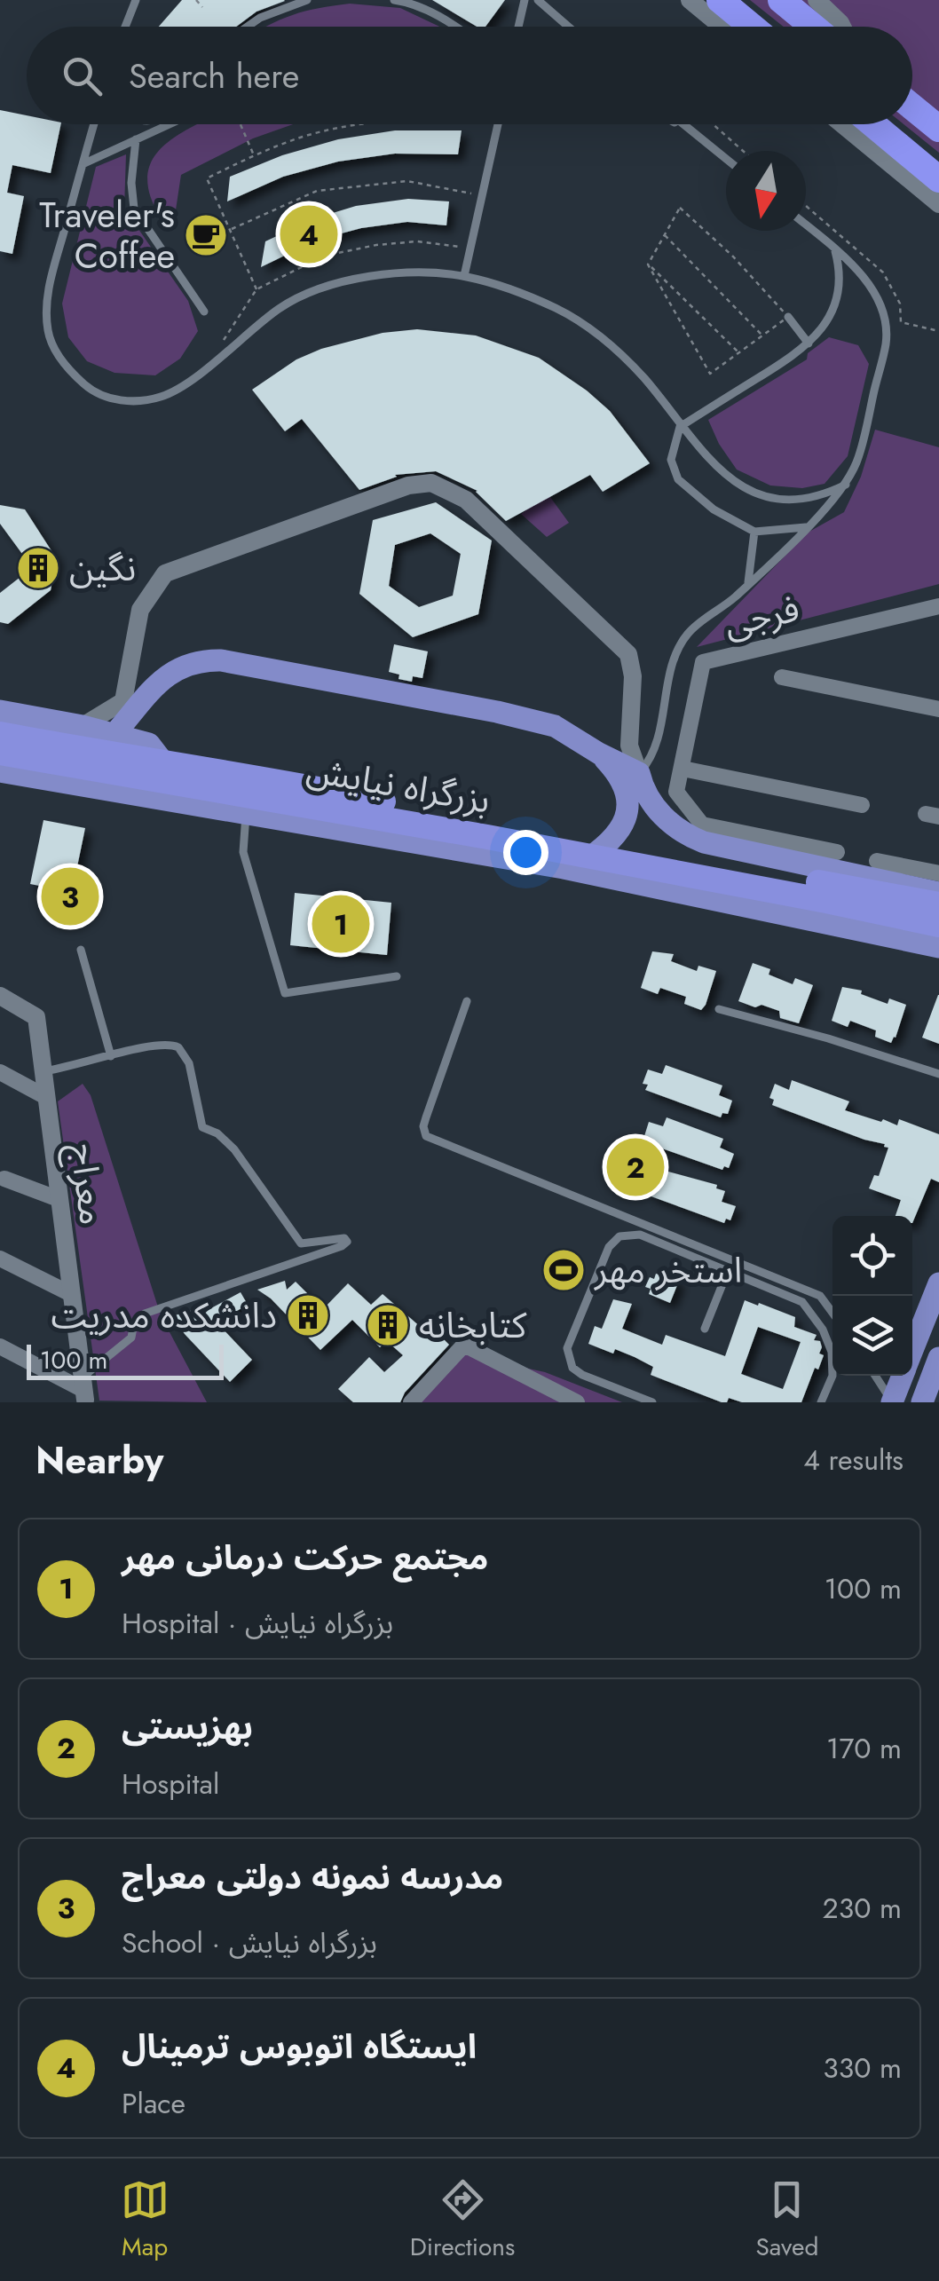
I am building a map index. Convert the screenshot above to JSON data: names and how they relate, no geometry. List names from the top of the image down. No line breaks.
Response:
{"streets":{"highway":["بزرگراه نیایش"],"street":["فرجی","معراج"]},"places":{"cafe":["Traveler's Coffee"],"building":["نگین","دانشکده مدریت","کتابخانه"],"sports":["استخر مهر"]},"scale_bar":"100 m","north":"bottom","page":{"search":"Search here","pins":["4","3","1","2"],"scale":"100 m","heading":["Nearby","4 results"],"list":[{"mark":"1","name":"مجتمع حرکت درمانی مهر","note":"Hospital · بزرگراه نیایش","value":"100 m"},{"mark":"2","name":"بهزیستی","note":"Hospital","value":"170 m"},{"mark":"3","name":"مدرسه نمونه دولتی معراج","note":"School · بزرگراه نیایش","value":"230 m"},{"mark":"4","name":"ایستگاه اتوبوس ترمینال","note":"Place","value":"330 m"}],"nav":["Map","Directions","Saved"]}}
